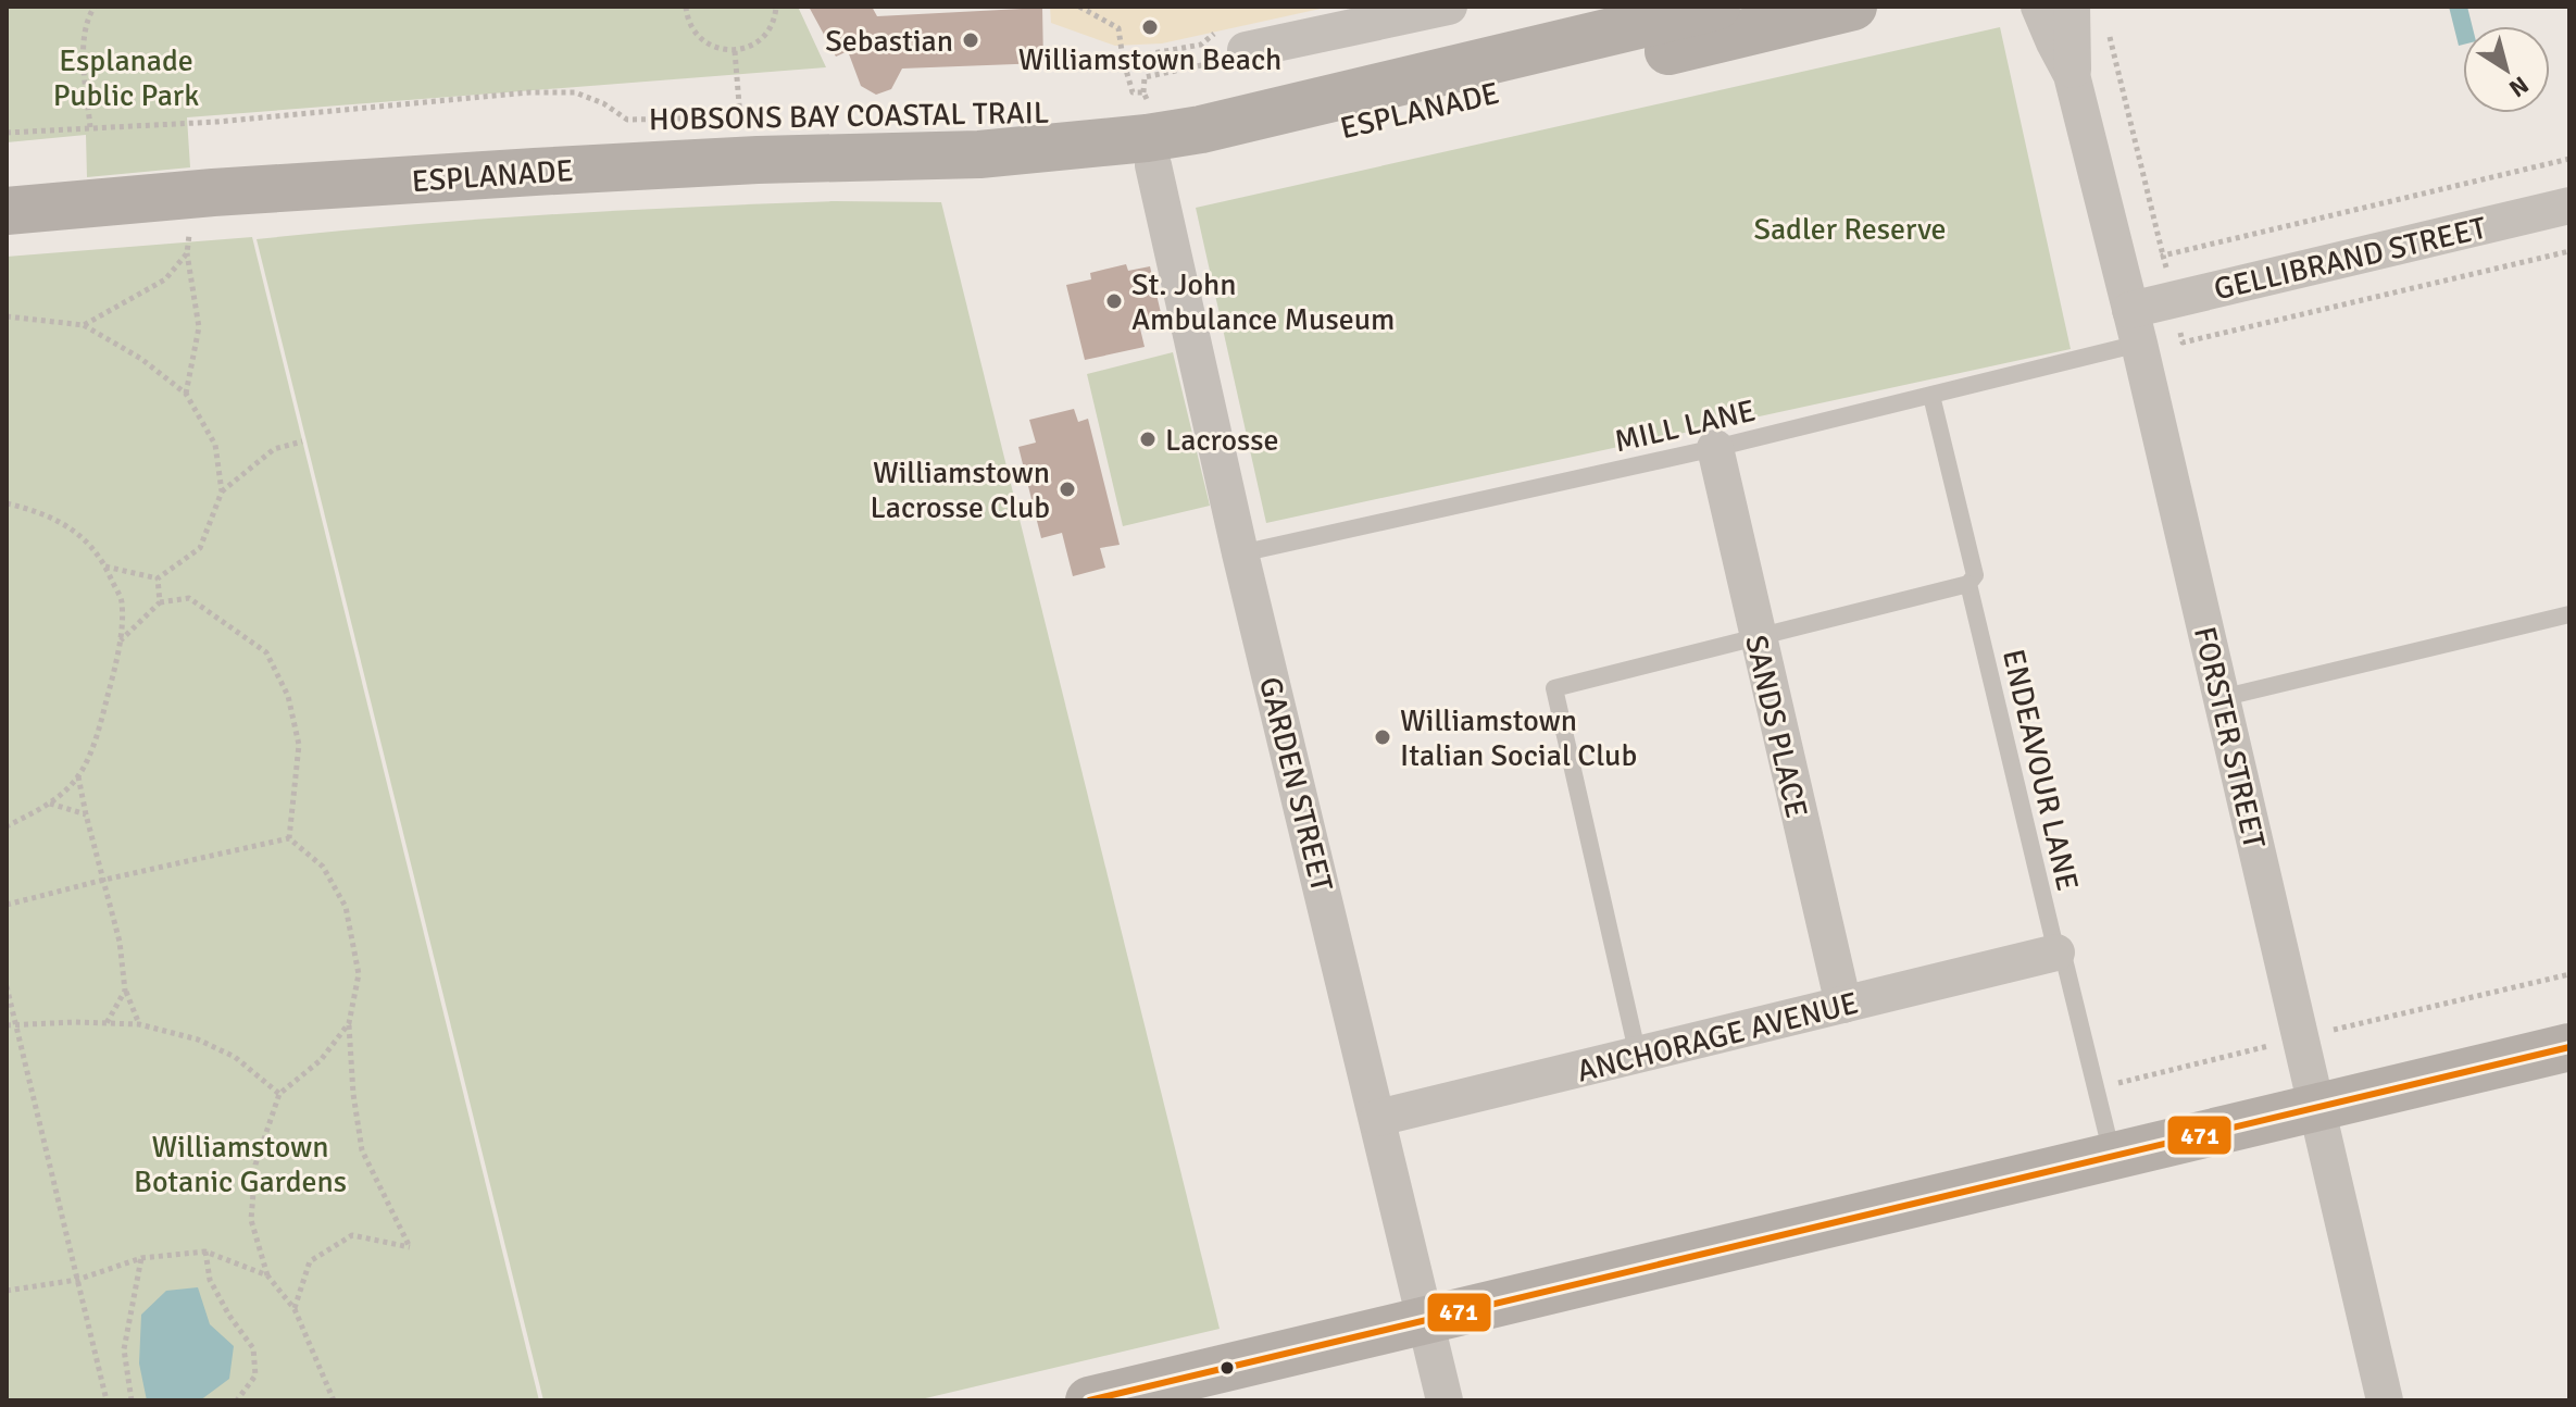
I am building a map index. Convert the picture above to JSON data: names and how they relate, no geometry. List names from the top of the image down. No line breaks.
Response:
{"streets":{"street":["ESPLANADE","GELLIBRAND STREET","SANDS PLACE","FORSTER STREET","GARDEN STREET","ANCHORAGE AVENUE"],"lane":["MILL LANE","ENDEAVOUR LANE"],"path":["HOBSONS BAY COASTAL TRAIL"]},"crossings":[["ESPLANADE","GARDEN STREET"],["GELLIBRAND STREET","MILL LANE"],["GELLIBRAND STREET","FORSTER STREET"],["MILL LANE","SANDS PLACE"],["MILL LANE","FORSTER STREET"],["MILL LANE","ENDEAVOUR LANE"],["MILL LANE","GARDEN STREET"],["SANDS PLACE","ANCHORAGE AVENUE"],["ENDEAVOUR LANE","ANCHORAGE AVENUE"],["GARDEN STREET","ANCHORAGE AVENUE"]],"parks":["Esplanade Public Park","Sadler Reserve","Williamstown Botanic Gardens"],"places":["Williamstown Beach","Sebastian","St. John Ambulance Museum","Lacrosse","Williamstown Lacrosse Club","Williamstown Italian Social Club"],"lines":["transit line 471"],"north":"bottom right"}
